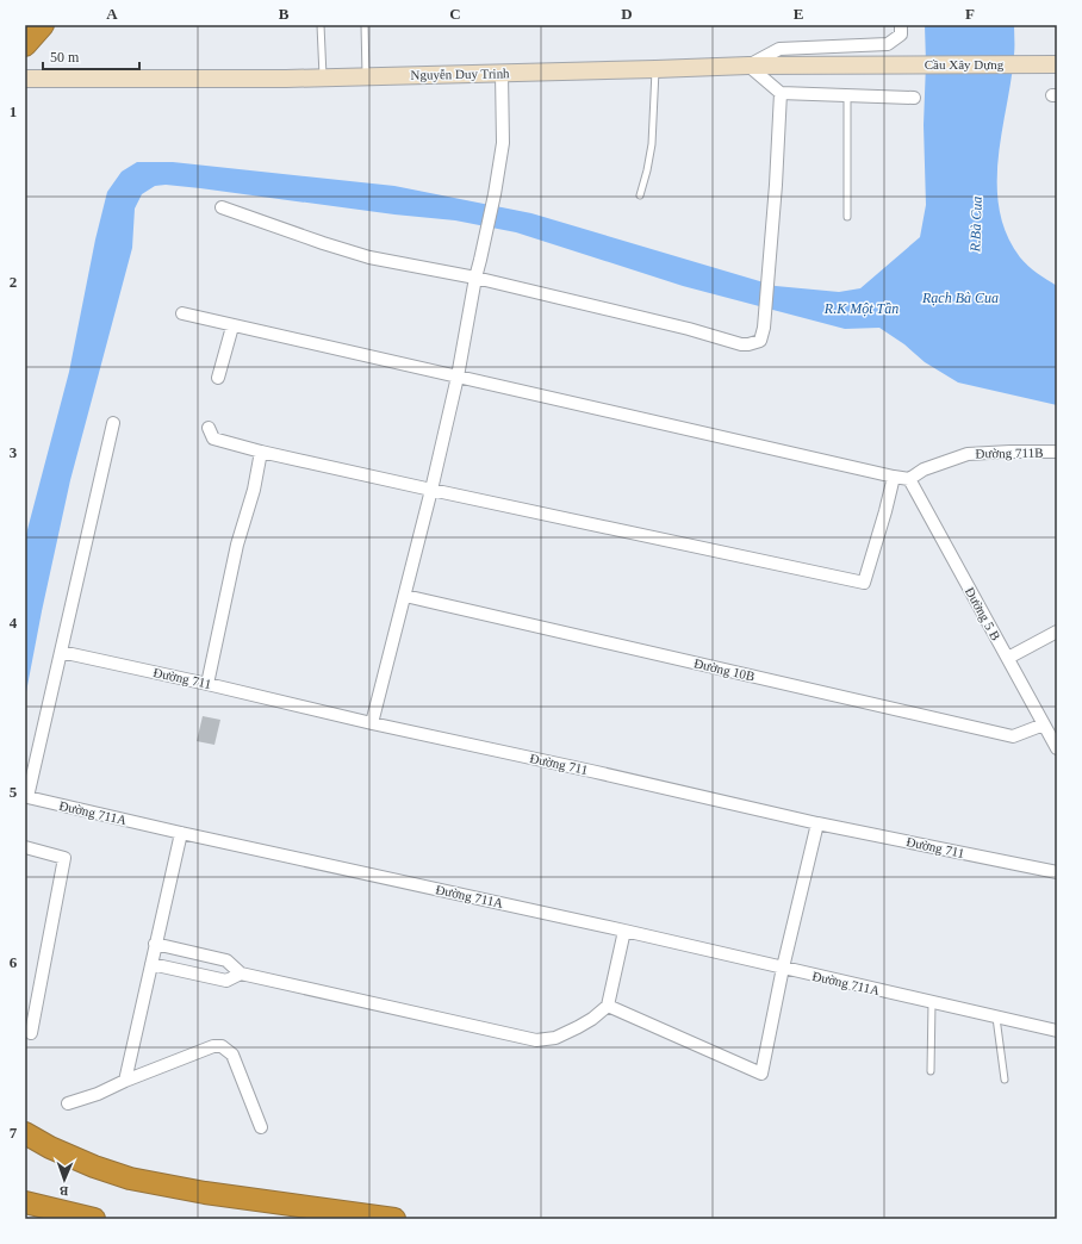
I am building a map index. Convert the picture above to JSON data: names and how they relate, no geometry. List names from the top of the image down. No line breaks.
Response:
{"streets":{"main road":["Cầu Xây Dựng","Nguyễn Duy Trinh"],"street":["Đường 711B","Đường 5 B","Đường 10B","Đường 711","Đường 711A"]},"crossings":[["Cầu Xây Dựng","Nguyễn Duy Trinh"],["Đường 711B","Đường 5 B"],["Đường 5 B","Đường 10B"],["Đường 711","Đường 711A"]],"water":["R.Bà Cua","Rạch Bà Cua","R.K Một Tần"],"scale_bar":"50 m","north":"bottom","grid":{"columns":["A","B","C","D","E","F"],"rows":["1","2","3","4","5","6","7"]}}
